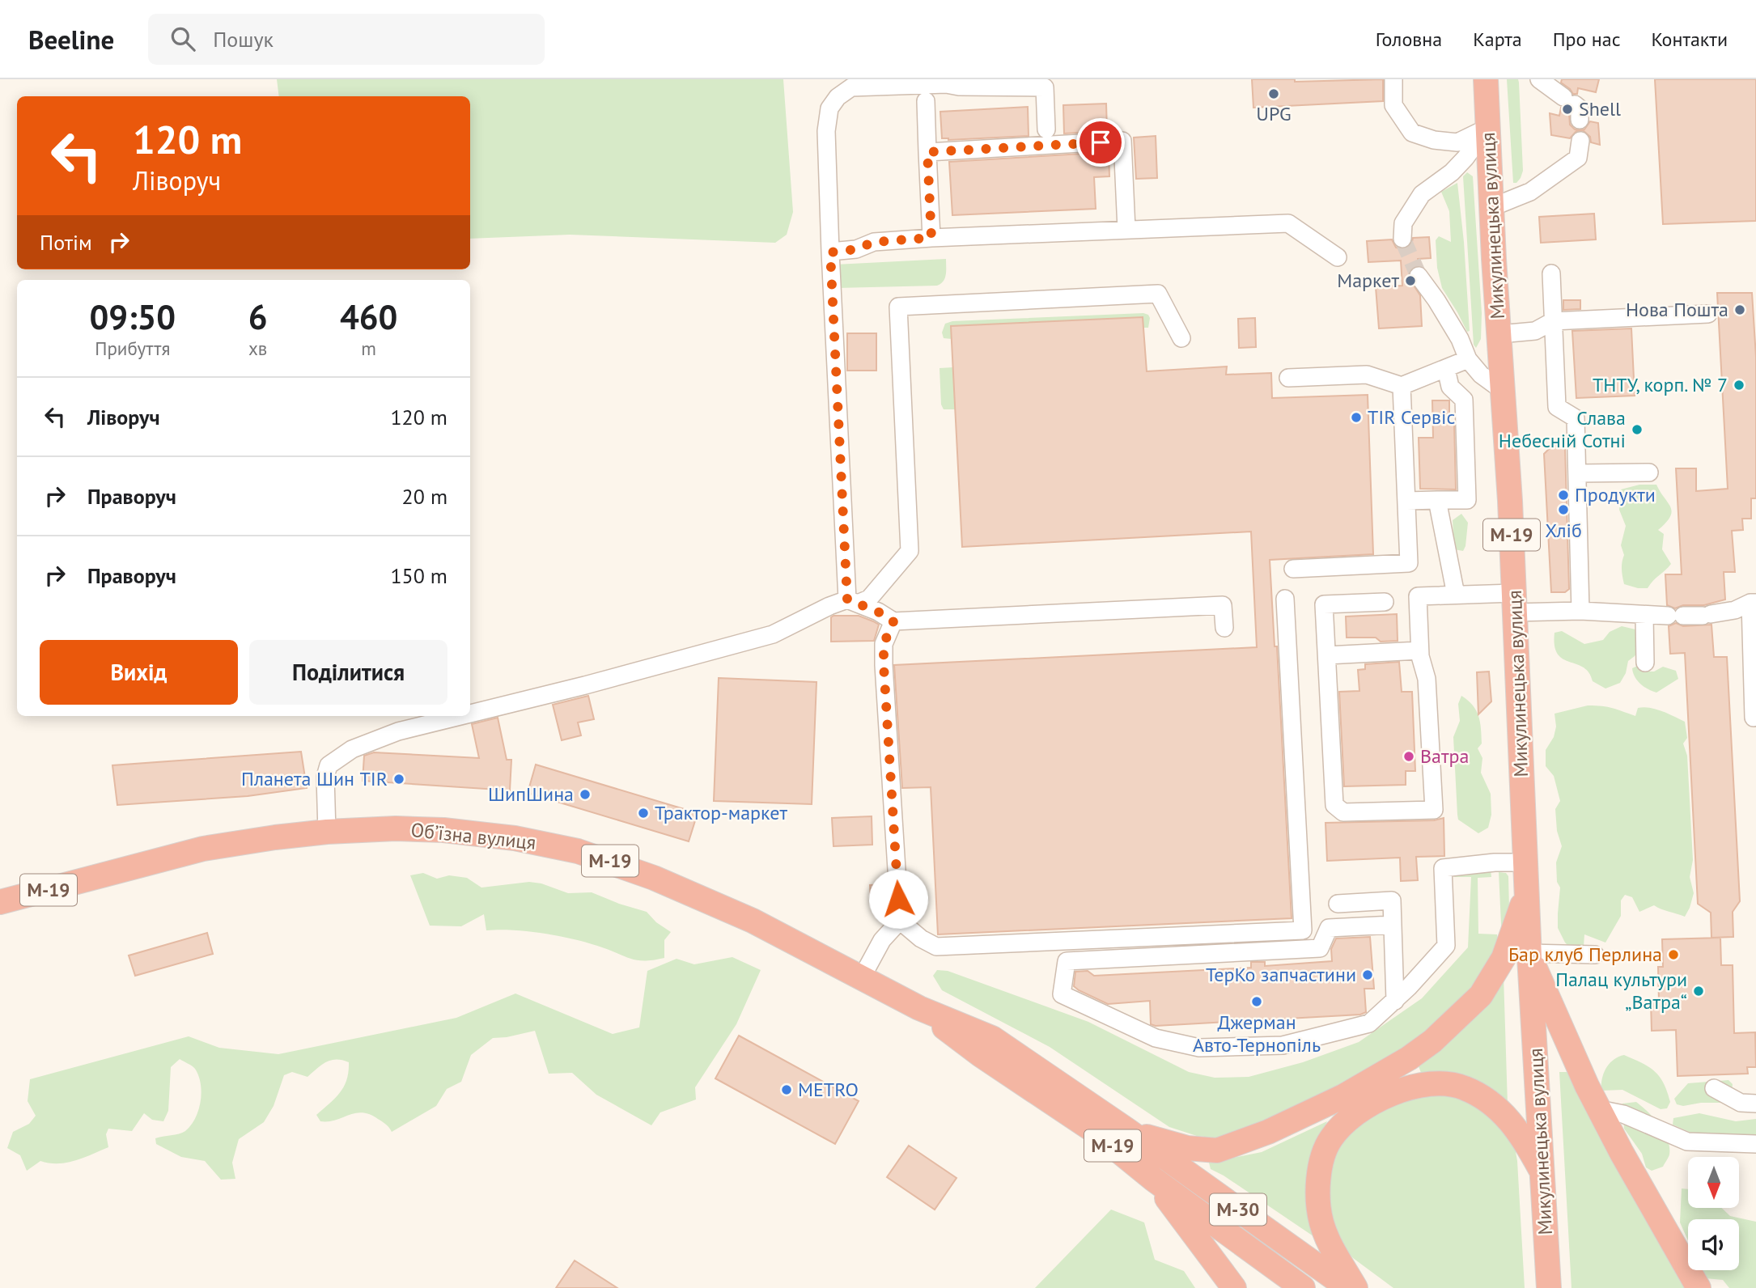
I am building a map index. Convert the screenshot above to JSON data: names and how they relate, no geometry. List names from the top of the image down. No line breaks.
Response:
{"streets":{"highway":["Микулинецька вулиця","М-19","Обʼїзна вулиця","М-30"]},"crossings":[["Микулинецька вулиця","М-19"],["М-19","Обʼїзна вулиця"],["М-19","М-30"]],"places":["UPG","Shell","Маркет","Нова Пошта","ТНТУ, корп. № 7","TIR Сервіс","Слава Небесній Сотні","Продукти","Хліб","Ватра","Планета Шин TIR","ШипШина","Трактор-маркет","Бар клуб Перлина","ТерКо запчастини","Палац культури „Ватра“","Джерман Авто-Тернопіль","METRO"],"north":"bottom","page":{"header":"Beeline","search":"Пошук","nav":["Головна","Карта","Про нас","Контакти"],"turn":["120 m","Ліворуч"],"then":"Потім","eta":["09:50","Прибуття","6","хв","460","m"],"list":[{"name":"Ліворуч","value":"120 m"},{"name":"Праворуч","value":"20 m"},{"name":"Праворуч","value":"150 m"}],"buttons":["Вихід","Поділитися"]}}
